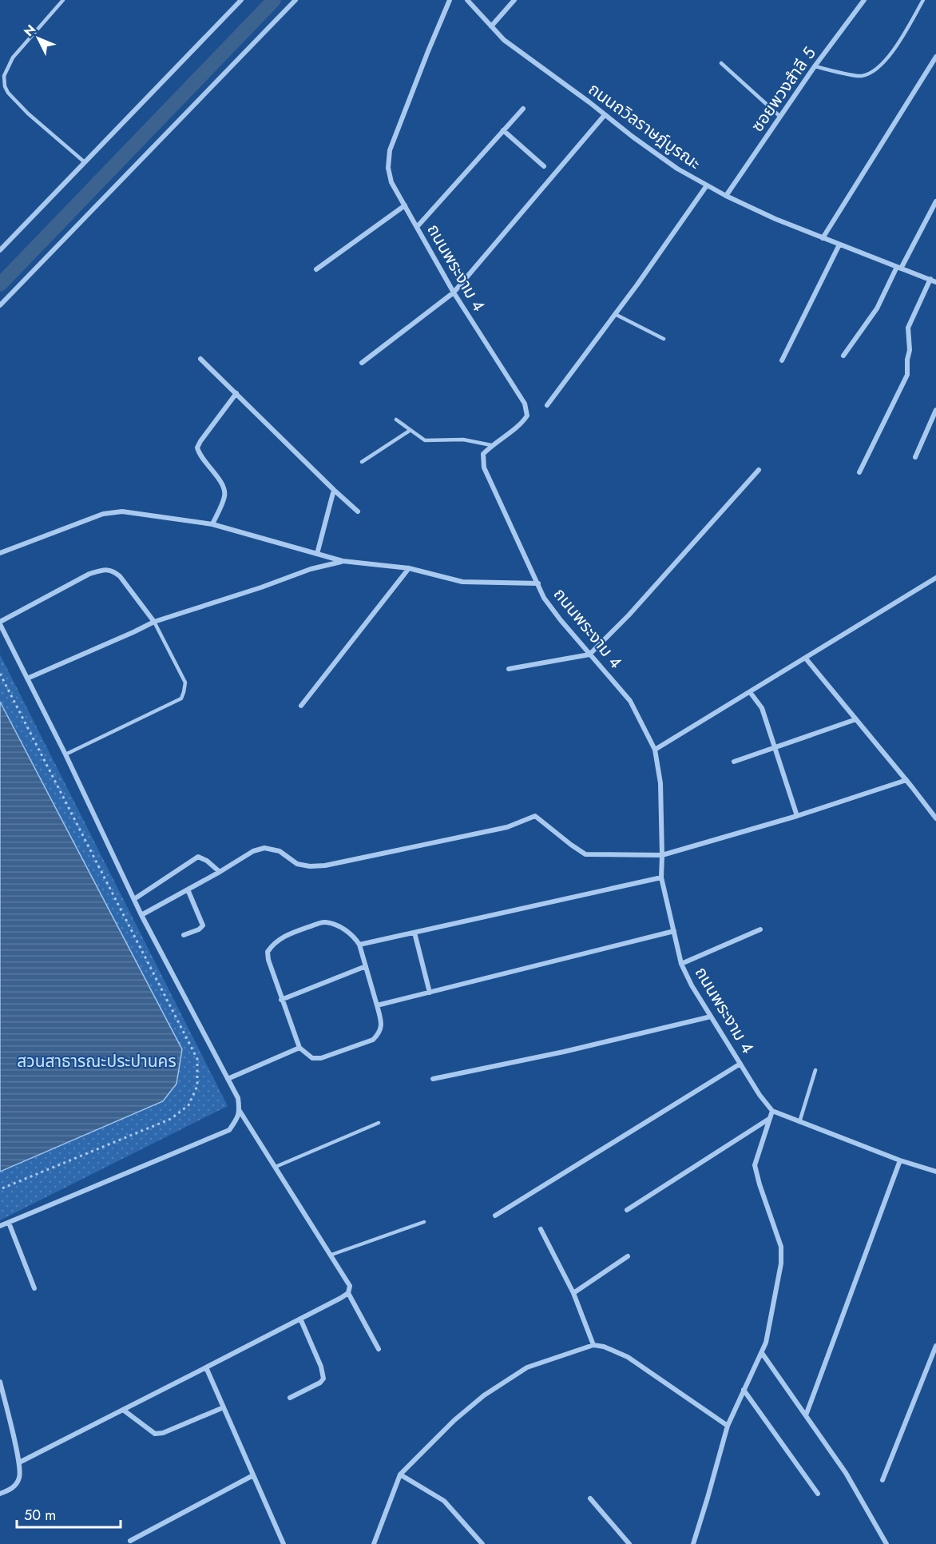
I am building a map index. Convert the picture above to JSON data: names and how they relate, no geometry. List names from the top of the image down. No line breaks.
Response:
{"streets":{"street":["ซอยพวงสำลี 5","ถนนถวิลราษฎ์บูรณะ","ถนนพระงาม 4"]},"crossings":[["ซอยพวงสำลี 5","ถนนถวิลราษฎ์บูรณะ"]],"parks":["สวนสาธารณะประปานคร"],"scale_bar":"50 m","north":"top left"}
